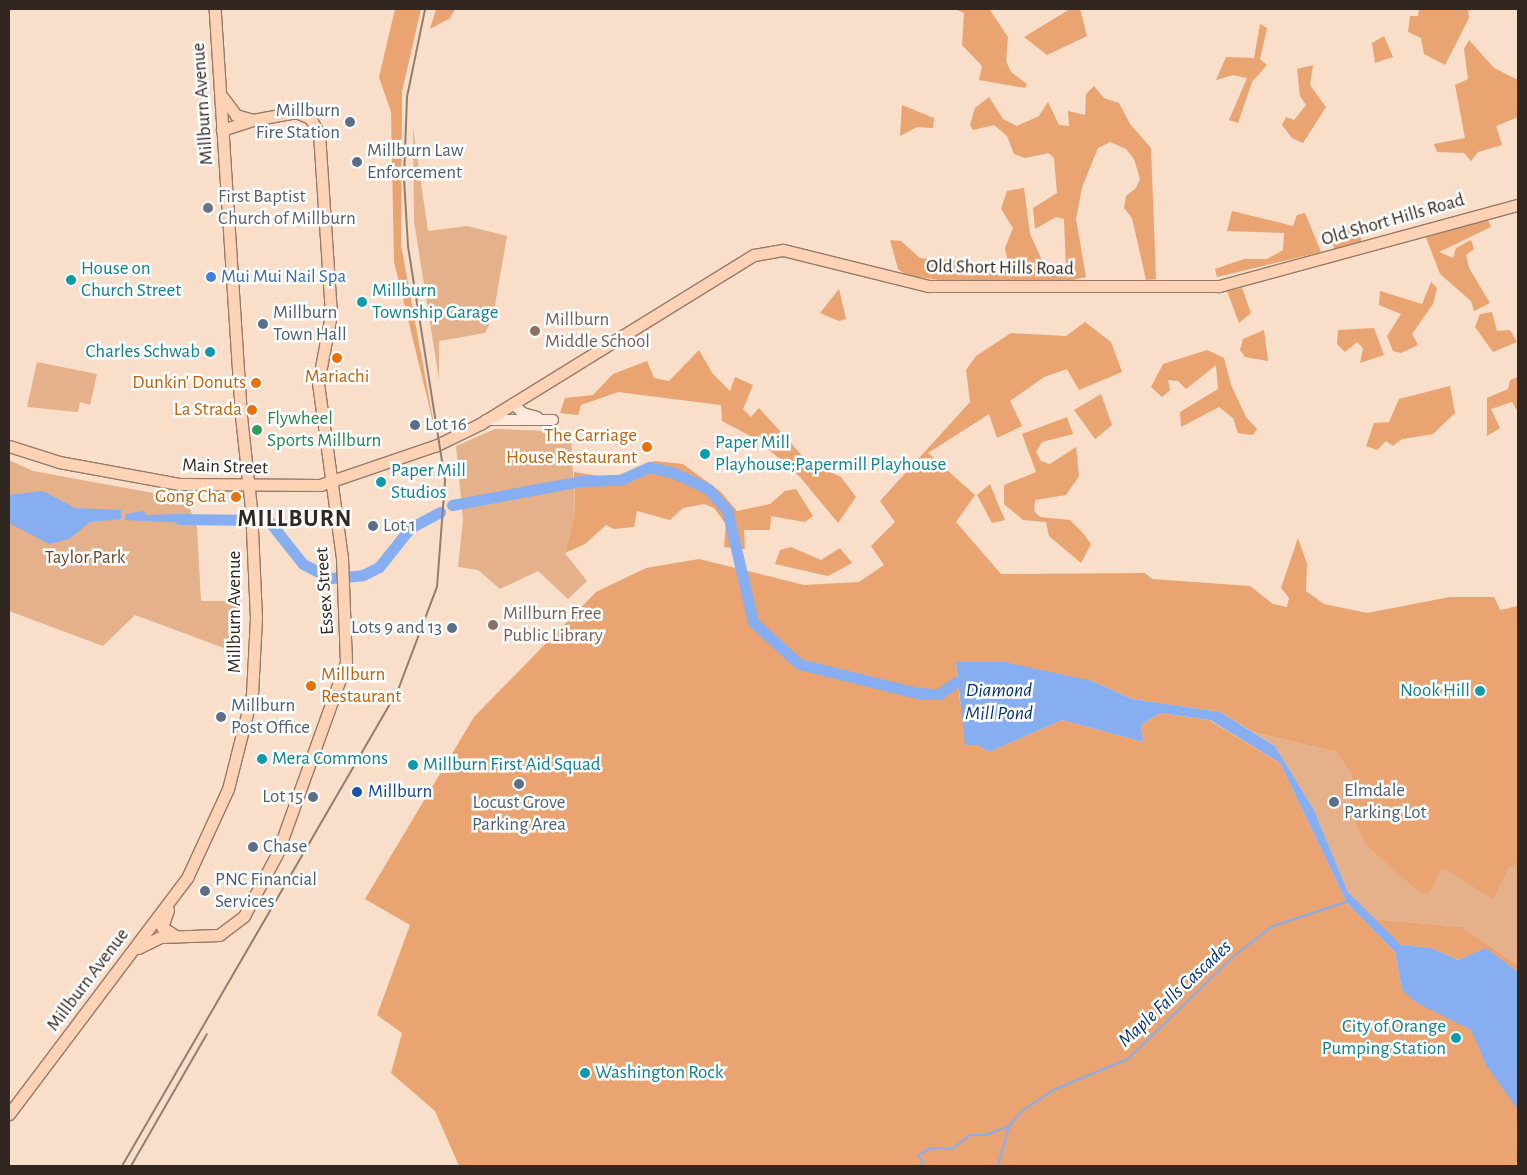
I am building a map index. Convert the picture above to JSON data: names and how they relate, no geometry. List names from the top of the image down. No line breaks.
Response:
{"streets":{"main road":["Millburn Avenue","Old Short Hills Road","Main Street","Essex Street"]},"crossings":[["Millburn Avenue","Main Street"],["Millburn Avenue","Essex Street"],["Old Short Hills Road","Main Street"],["Main Street","Essex Street"]],"districts":["MILLBURN"],"water":["Diamond Mill Pond","Maple Falls Cascades"],"parks":["Taylor Park"],"places":["Millburn Fire Station","Millburn Law Enforcement","First Baptist Church of Millburn","Mui Mui Nail Spa","House on Church Street","Millburn Township Garage","Millburn Town Hall","Millburn Middle School","Charles Schwab","Mariachi","Dunkin' Donuts","La Strada","Lot 16","Flywheel Sports Millburn","The Carriage House Restaurant","Paper Mill Playhouse;Papermill Playhouse","Paper Mill Studios","Gong Cha","Lot 1","Millburn Free Public Library","Lots 9 and 13","Millburn Restaurant","Nook Hill","Millburn Post Office","Mera Commons","Millburn First Aid Squad","Locust Grove Parking Area","Millburn","Lot 15","Elmdale Parking Lot","Chase","PNC Financial Services","City of Orange Pumping Station","Washington Rock"]}
